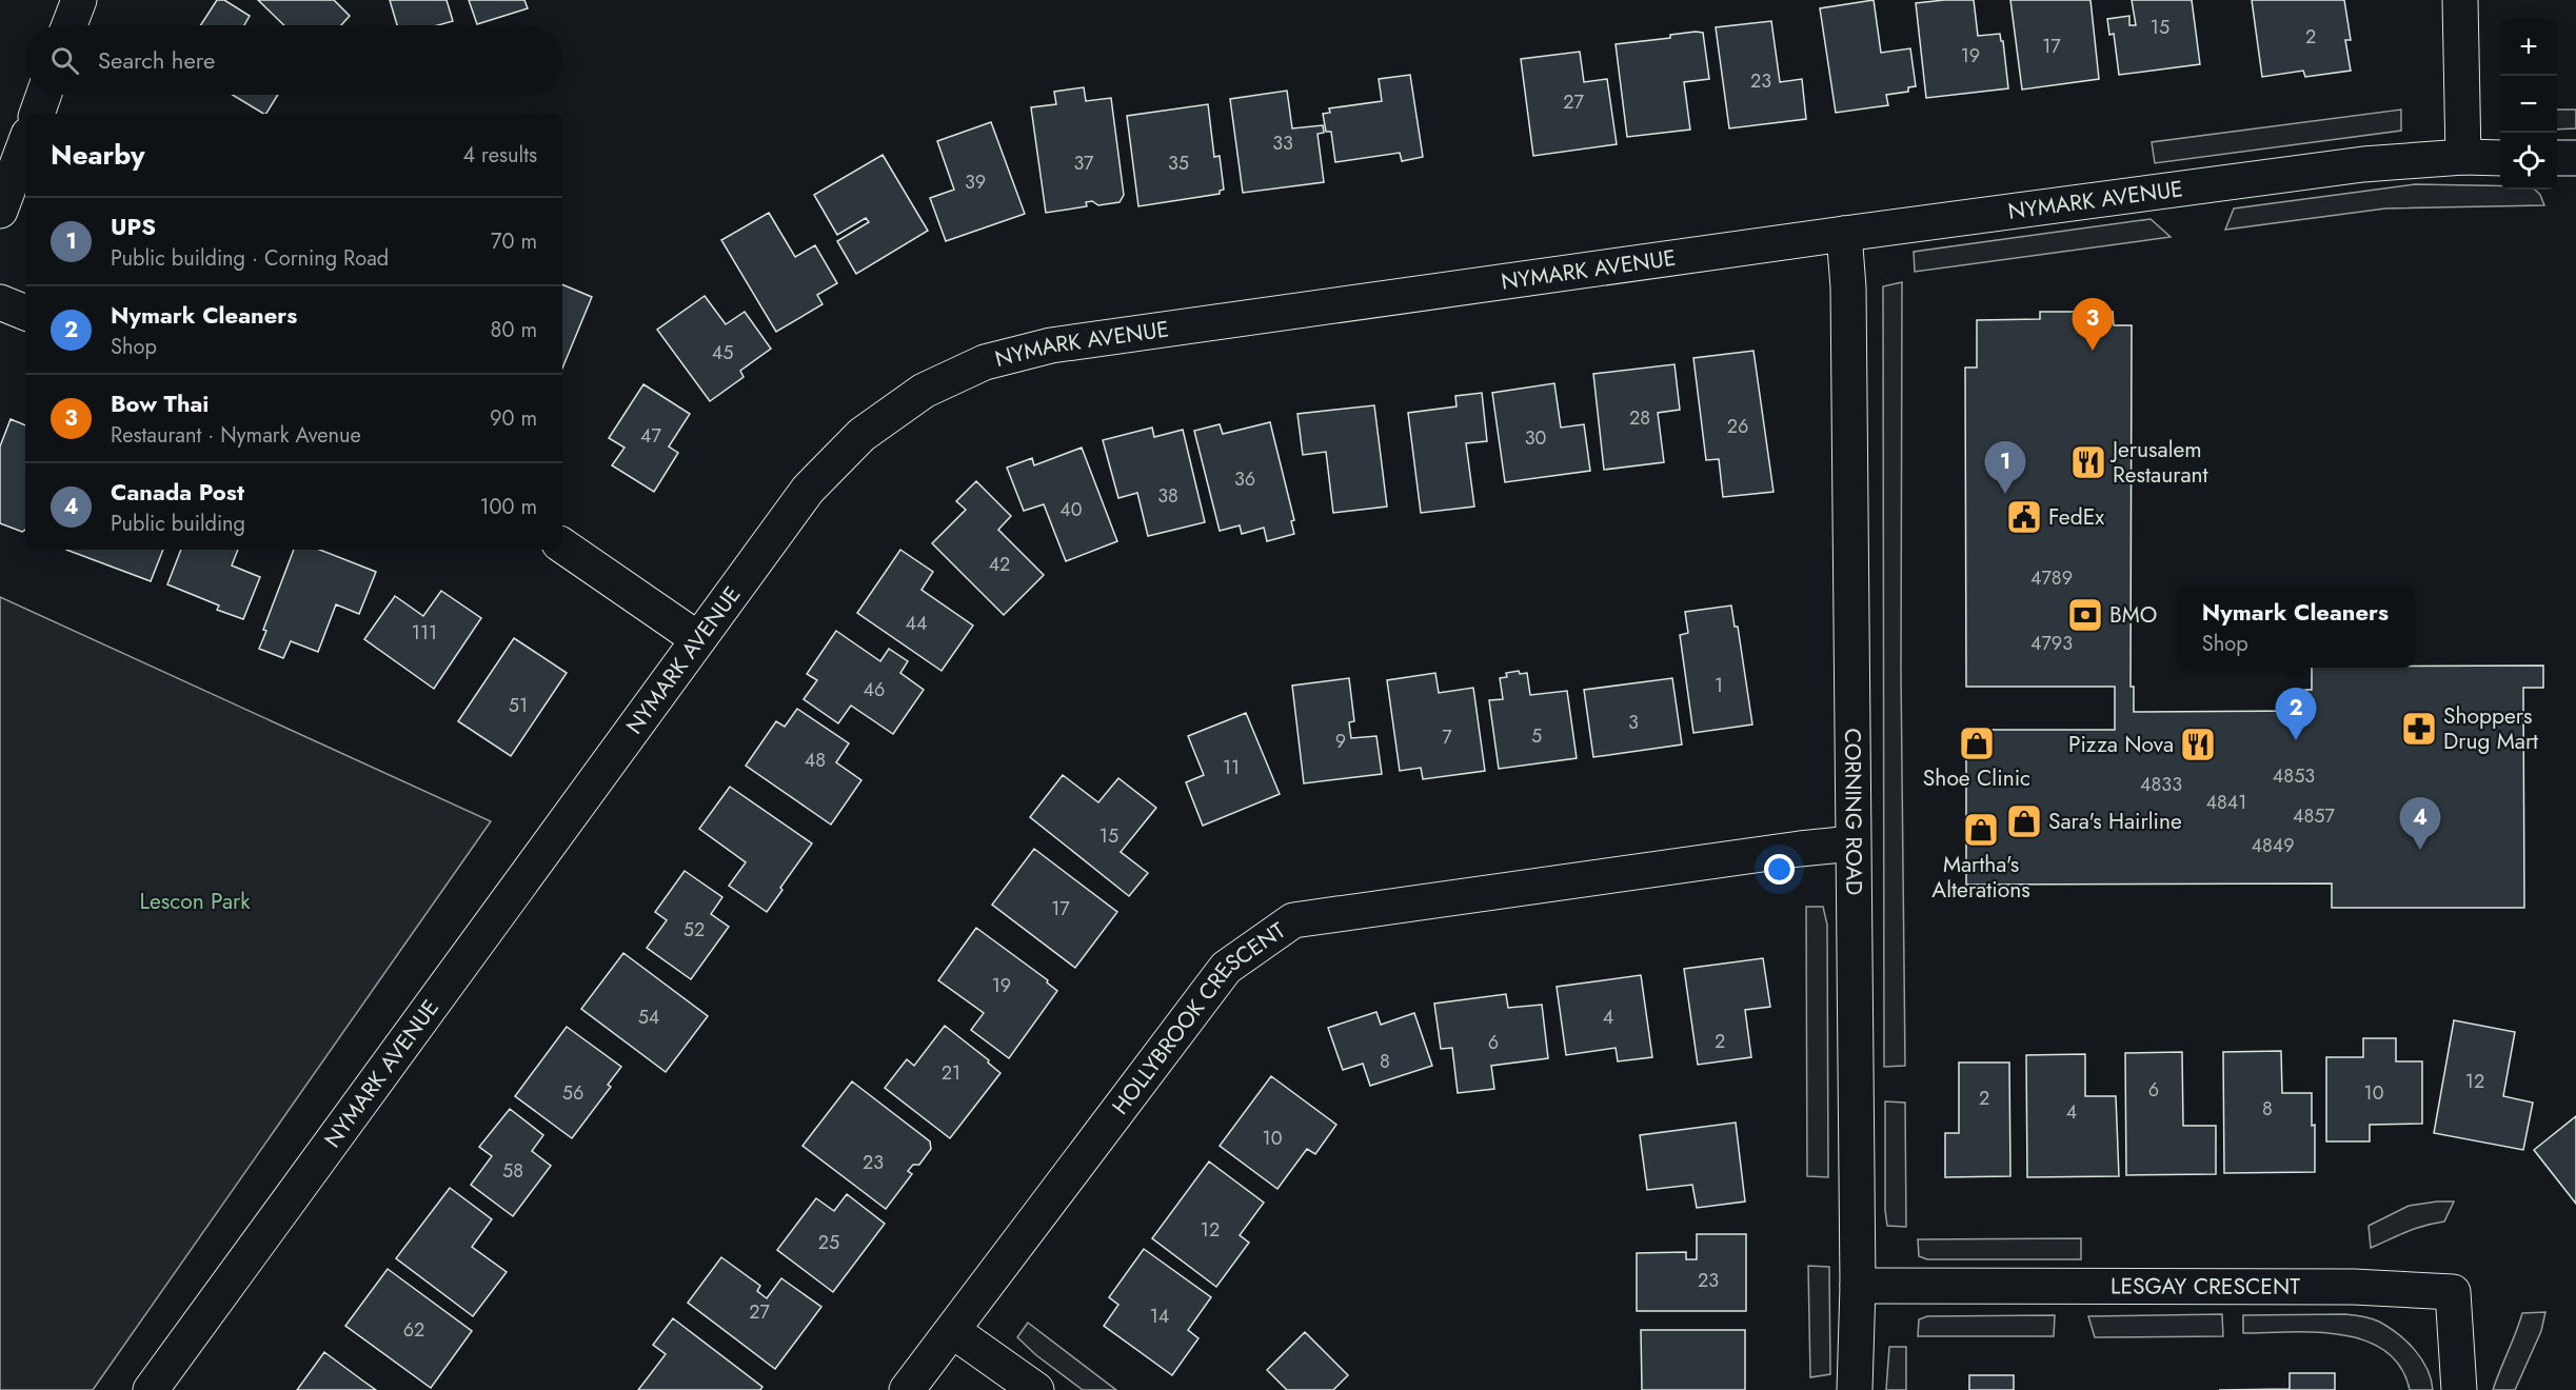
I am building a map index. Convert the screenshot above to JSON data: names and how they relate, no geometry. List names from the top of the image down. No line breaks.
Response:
{"streets":{"street":["NYMARK AVENUE","CORNING ROAD","HOLLYBROOK CRESCENT","LESGAY CRESCENT"]},"crossings":[["NYMARK AVENUE","CORNING ROAD"],["CORNING ROAD","HOLLYBROOK CRESCENT"],["CORNING ROAD","LESGAY CRESCENT"]],"parks":["Lescon Park"],"places":{"restaurant":["Jerusalem Restaurant","Pizza Nova"],"public building":["FedEx"],"bank":["BMO"],"pharmacy":["Shoppers Drug Mart"],"shop":["Shoe Clinic","Sara's Hairline","Martha's Alterations"]},"house_numbers":["15","2","17","19","23","27","33","37","35","39","45","28","26","47","30","36","38","40","42","4789","44","111","4793","1","46","51","3","5","7","9","48","11","4853","4833","4841","4857","15","4849","17","52","19","54","4","2","6","8","21","12","6","56","10","2","8","4","10","23","58","12","25","23","27","14","62"],"page":{"map_buttons":["+","−"],"search":"Search here","heading":["Nearby","4 results"],"list":[{"mark":"1","name":"UPS","note":"Public building · Corning Road","value":"70 m"},{"mark":"2","name":"Nymark Cleaners","note":"Shop","value":"80 m"},{"mark":"3","name":"Bow Thai","note":"Restaurant · Nymark Avenue","value":"90 m"},{"mark":"4","name":"Canada Post","note":"Public building","value":"100 m"}],"pins":["3","1","2","4"],"popup":["Nymark Cleaners","Shop"]}}
